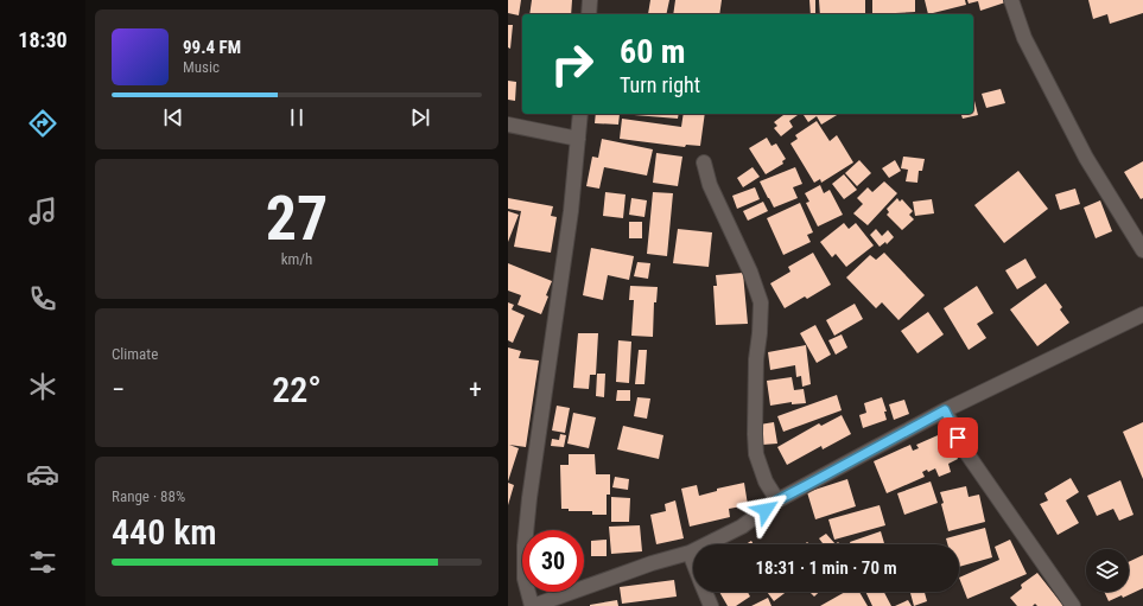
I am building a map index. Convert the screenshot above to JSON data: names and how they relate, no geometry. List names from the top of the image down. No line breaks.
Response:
{"page":{"tabs":"18:30","turn":["60 m","Turn right"],"song":["99.4 FM","Music"],"tile":[["27","km/h"],"Climate",["Range · 88%","440 km"]],"heat":["−","22°","+"],"limit":"30","trip":"18:31 · 1 min · 70 m"}}
